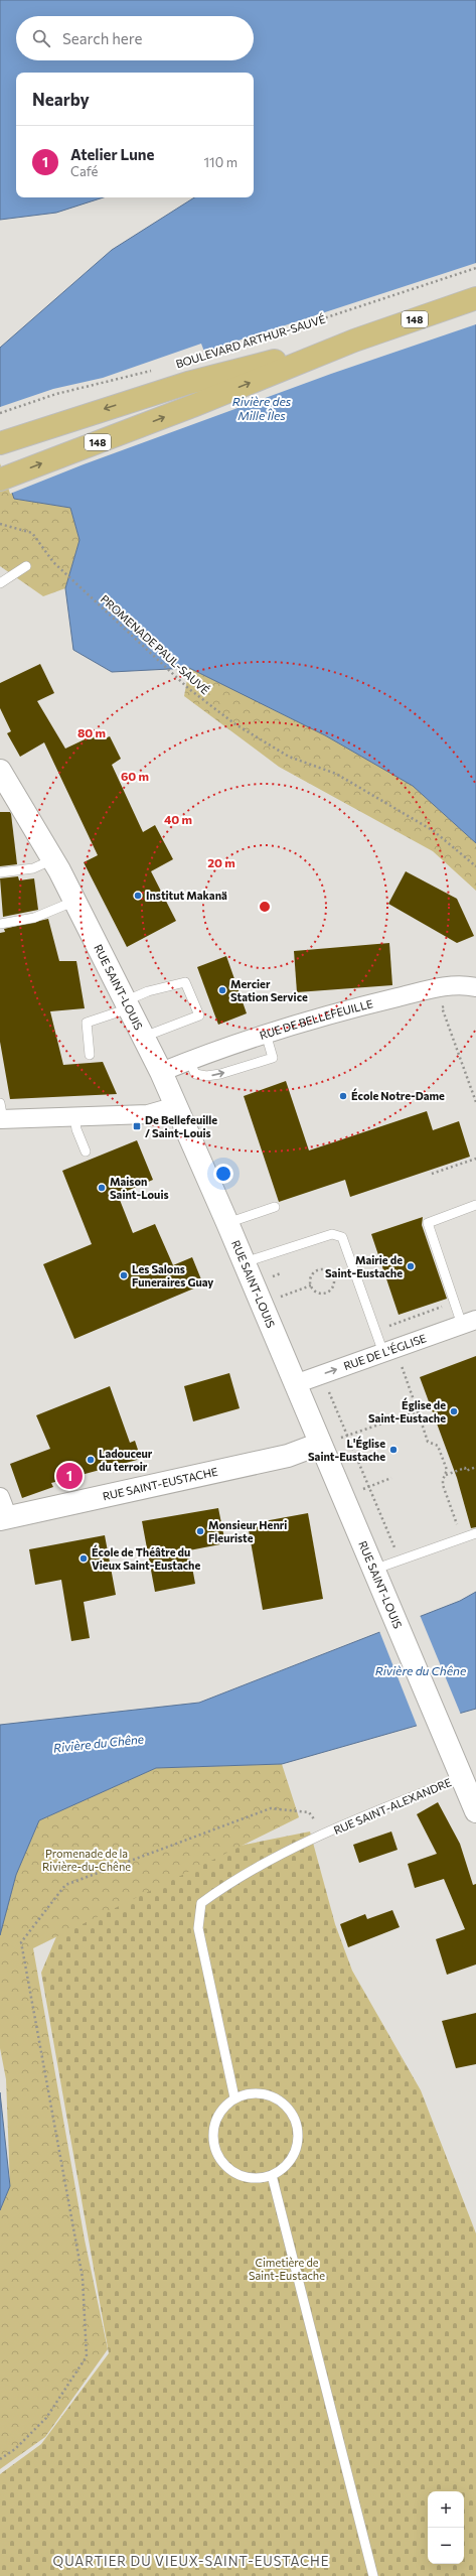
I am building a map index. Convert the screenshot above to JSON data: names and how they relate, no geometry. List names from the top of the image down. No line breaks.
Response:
{"streets":{"main road":["148","BOULEVARD ARTHUR-SAUVÉ","RUE SAINT-LOUIS","RUE SAINT-EUSTACHE"],"street":["RUE DE BELLEFEUILLE","RUE DE L'ÉGLISE"],"lane":["RUE SAINT-ALEXANDRE"],"path":["PROMENADE PAUL-SAUVÉ"]},"crossings":[["RUE SAINT-LOUIS","RUE DE BELLEFEUILLE"],["RUE SAINT-LOUIS","RUE DE L'ÉGLISE"],["RUE SAINT-LOUIS","RUE SAINT-EUSTACHE"],["RUE SAINT-LOUIS","RUE SAINT-ALEXANDRE"]],"one_way":["RUE DE L'ÉGLISE"],"districts":["QUARTIER DU VIEUX-SAINT-EUSTACHE"],"water":["Rivière des Mille Îles","Rivière du Chêne"],"parks":["Promenade de la Rivière-du-Chêne","Cimetière de Saint-Eustache"],"places":{"other":["Institut Makanä","Mercier Station Service","École Notre-Dame","Maison Saint-Louis","Mairie de Saint-Eustache","Les Salons Funeraires Guay","Église de Saint-Eustache","L'Église Saint-Eustache","Ladouceur du terroir","Monsieur Henri Fleuriste","École de Théâtre du Vieux Saint-Eustache"],"transit":["De Bellefeuille / Saint-Louis"]},"page":{"search":"Search here","heading":"Nearby","list":[{"mark":"1","name":"Atelier Lune","note":"Café","value":"110 m"}],"pins":"1","map_buttons":["+","−"]},"rings":["80 m","60 m","40 m","20 m"]}
